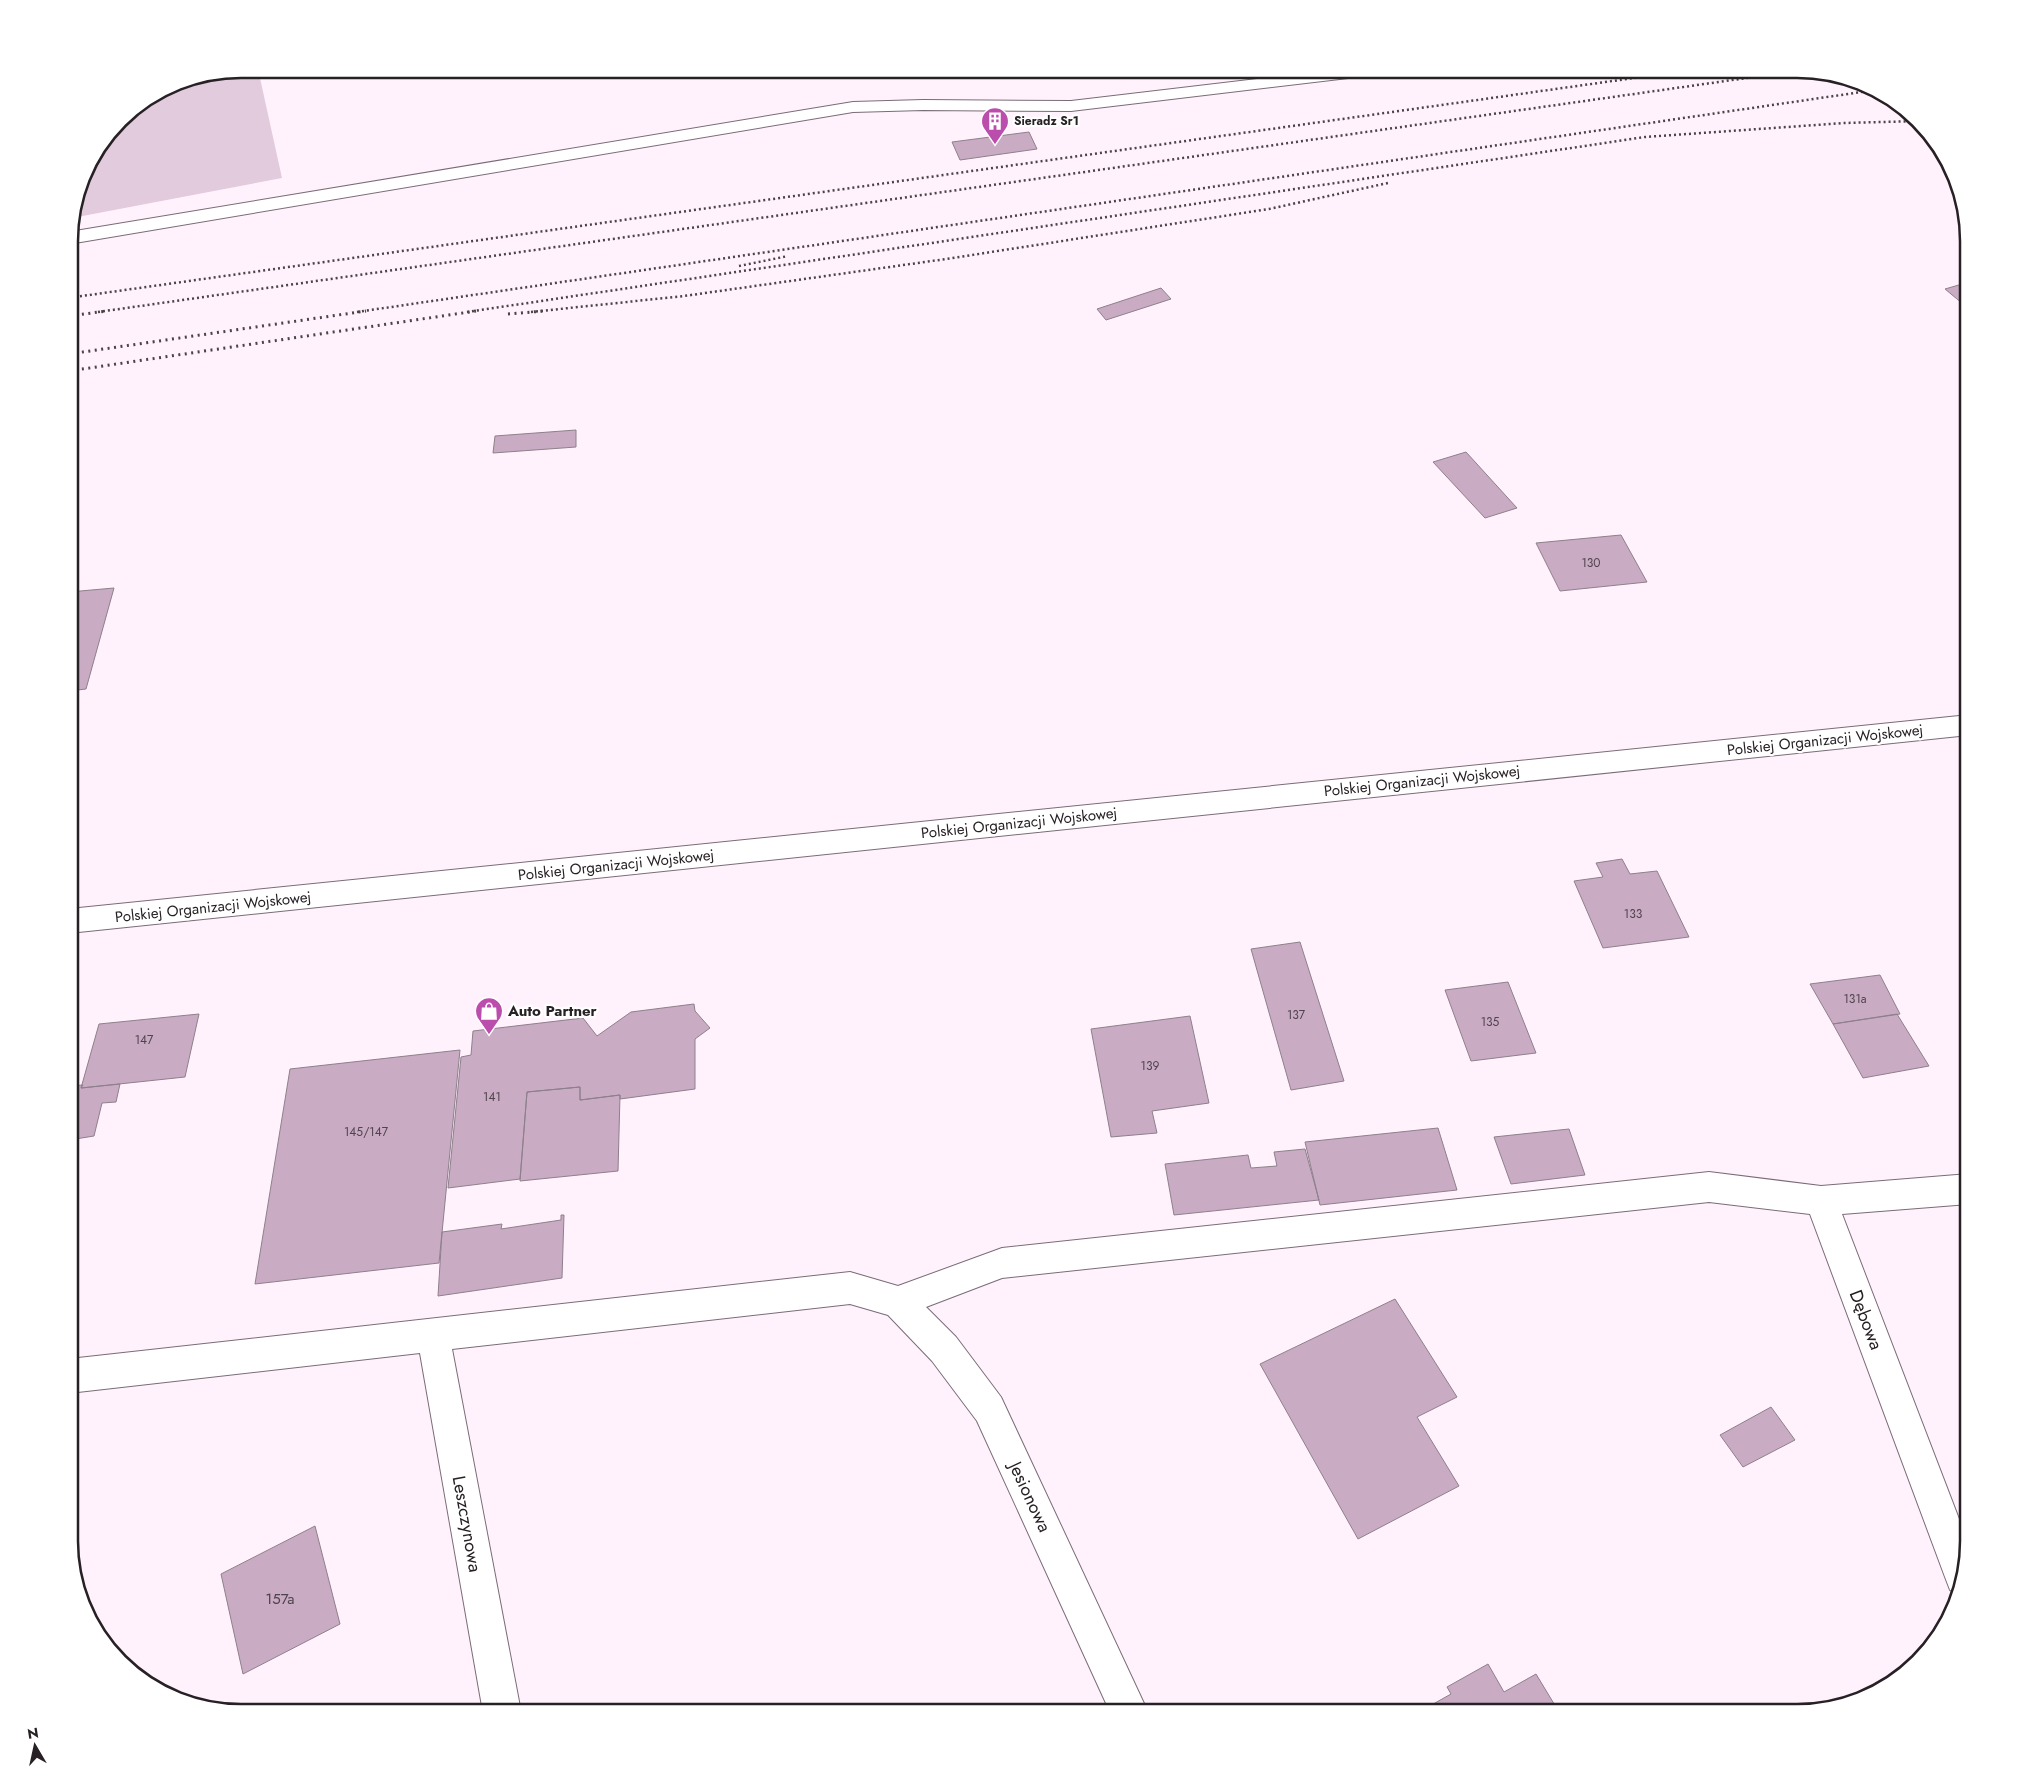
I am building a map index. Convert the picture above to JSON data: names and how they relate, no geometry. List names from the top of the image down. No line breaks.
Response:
{"streets":{"street":["Polskiej Organizacji Wojskowej","Dębowa","Jesionowa","Leszczynowa"]},"places":{"building":["Sieradz Sr1"],"shop":["Auto Partner"]},"house_numbers":["130","133","131a","137","135","147","139","141","145/147","157a"],"north":"top"}
